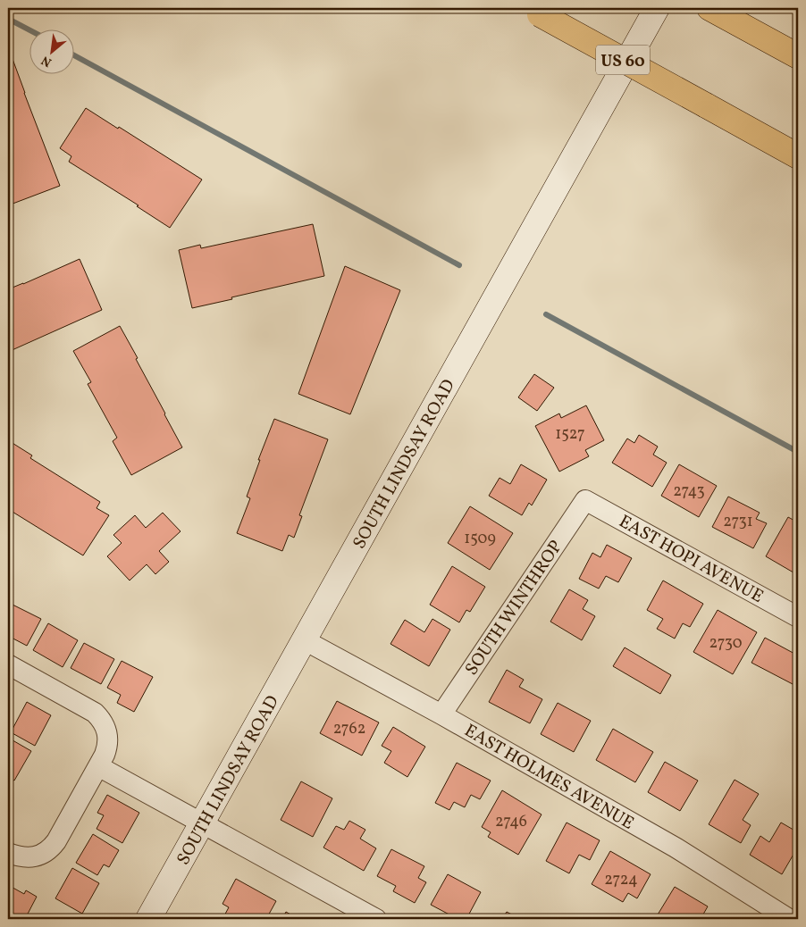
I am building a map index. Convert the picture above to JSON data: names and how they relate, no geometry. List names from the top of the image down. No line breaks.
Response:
{"streets":{"highway":["US 60"],"main road":["SOUTH LINDSAY ROAD"],"street":["EAST HOPI AVENUE","SOUTH WINTHROP","EAST HOLMES AVENUE"]},"crossings":[["SOUTH LINDSAY ROAD","EAST HOLMES AVENUE"],["EAST HOPI AVENUE","SOUTH WINTHROP"],["SOUTH WINTHROP","EAST HOLMES AVENUE"]],"house_numbers":["1527","2743","2731","1509","2730","2762","2746","2724"],"north":"bottom left"}
